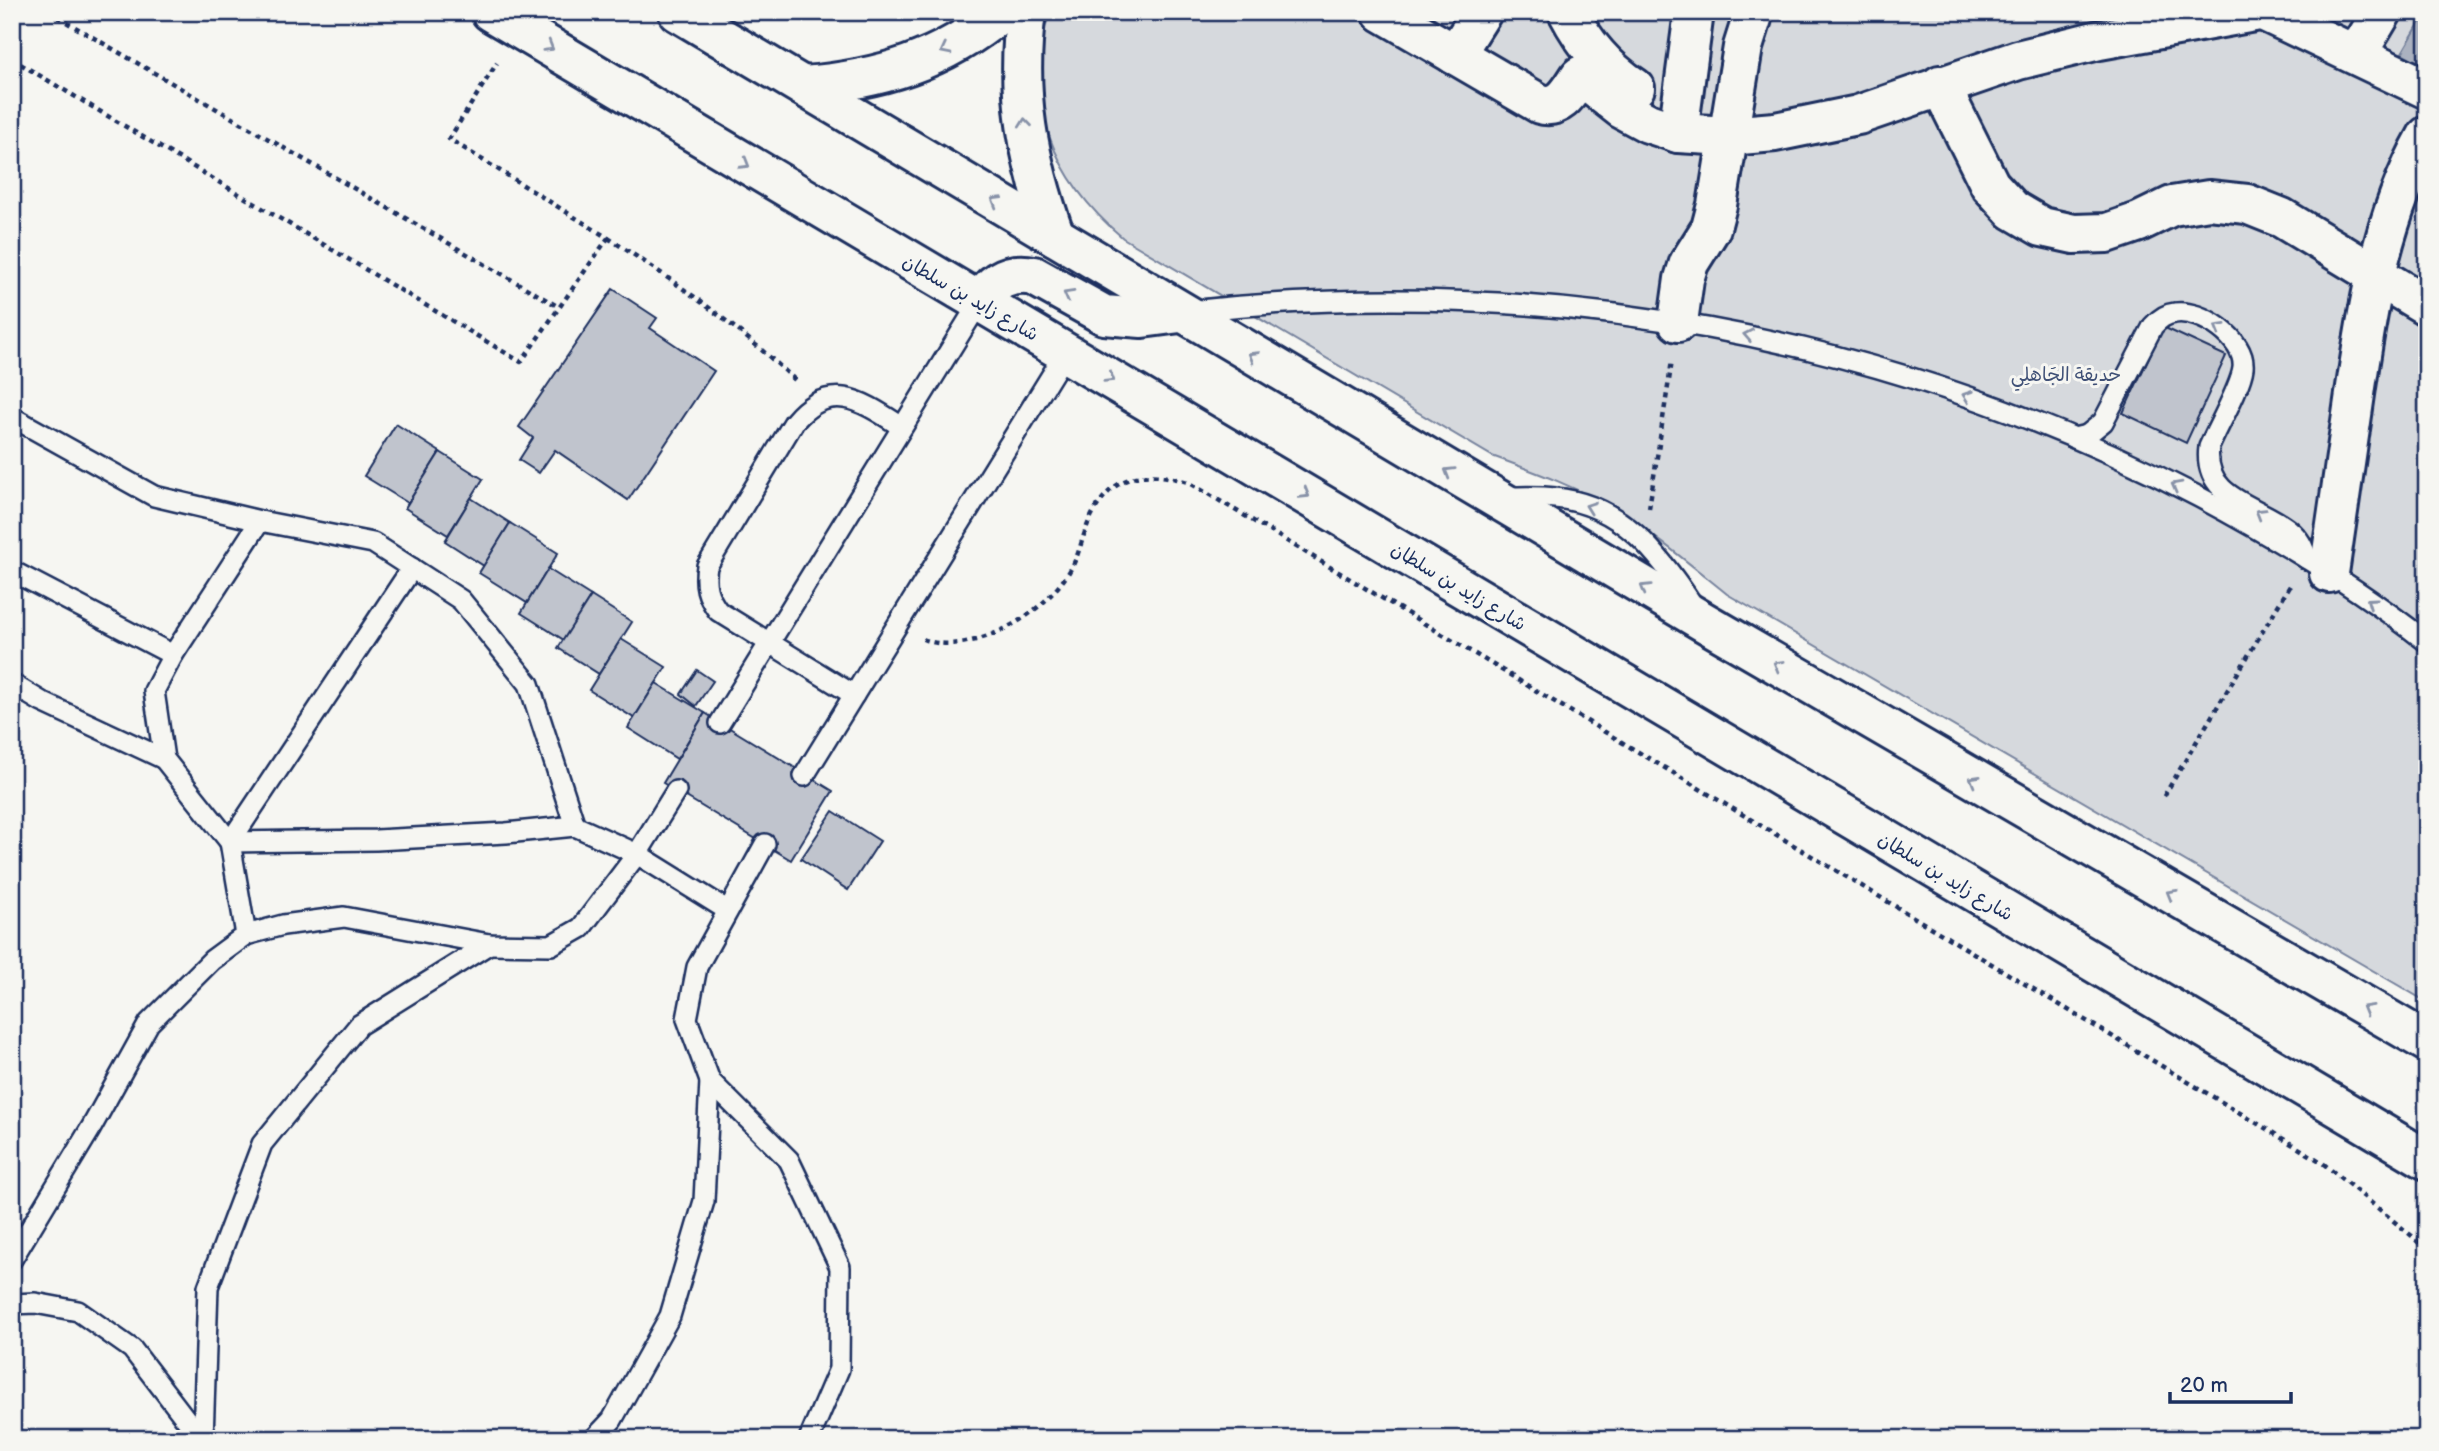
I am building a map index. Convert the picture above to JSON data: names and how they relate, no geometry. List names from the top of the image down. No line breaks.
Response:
{"streets":{"main road":["شارع زايد بن سلطان"]},"parks":["حديقة الجَاهلِي"],"scale_bar":"20 m"}
